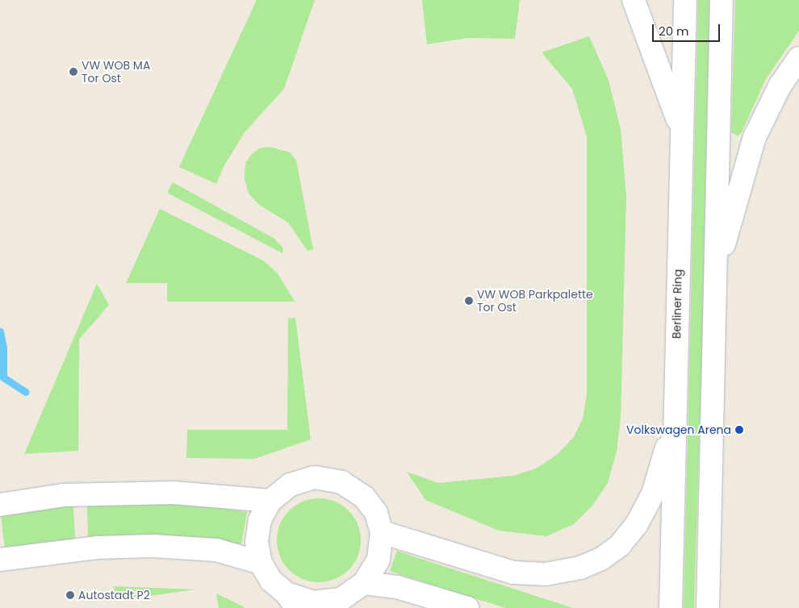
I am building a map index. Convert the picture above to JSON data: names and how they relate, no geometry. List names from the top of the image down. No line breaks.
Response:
{"streets":{"main road":["Berliner Ring"]},"places":["VW WOB MA Tor Ost","VW WOB Parkpalette Tor Ost","Volkswagen Arena","Autostadt P2"],"scale_bar":"20 m"}
